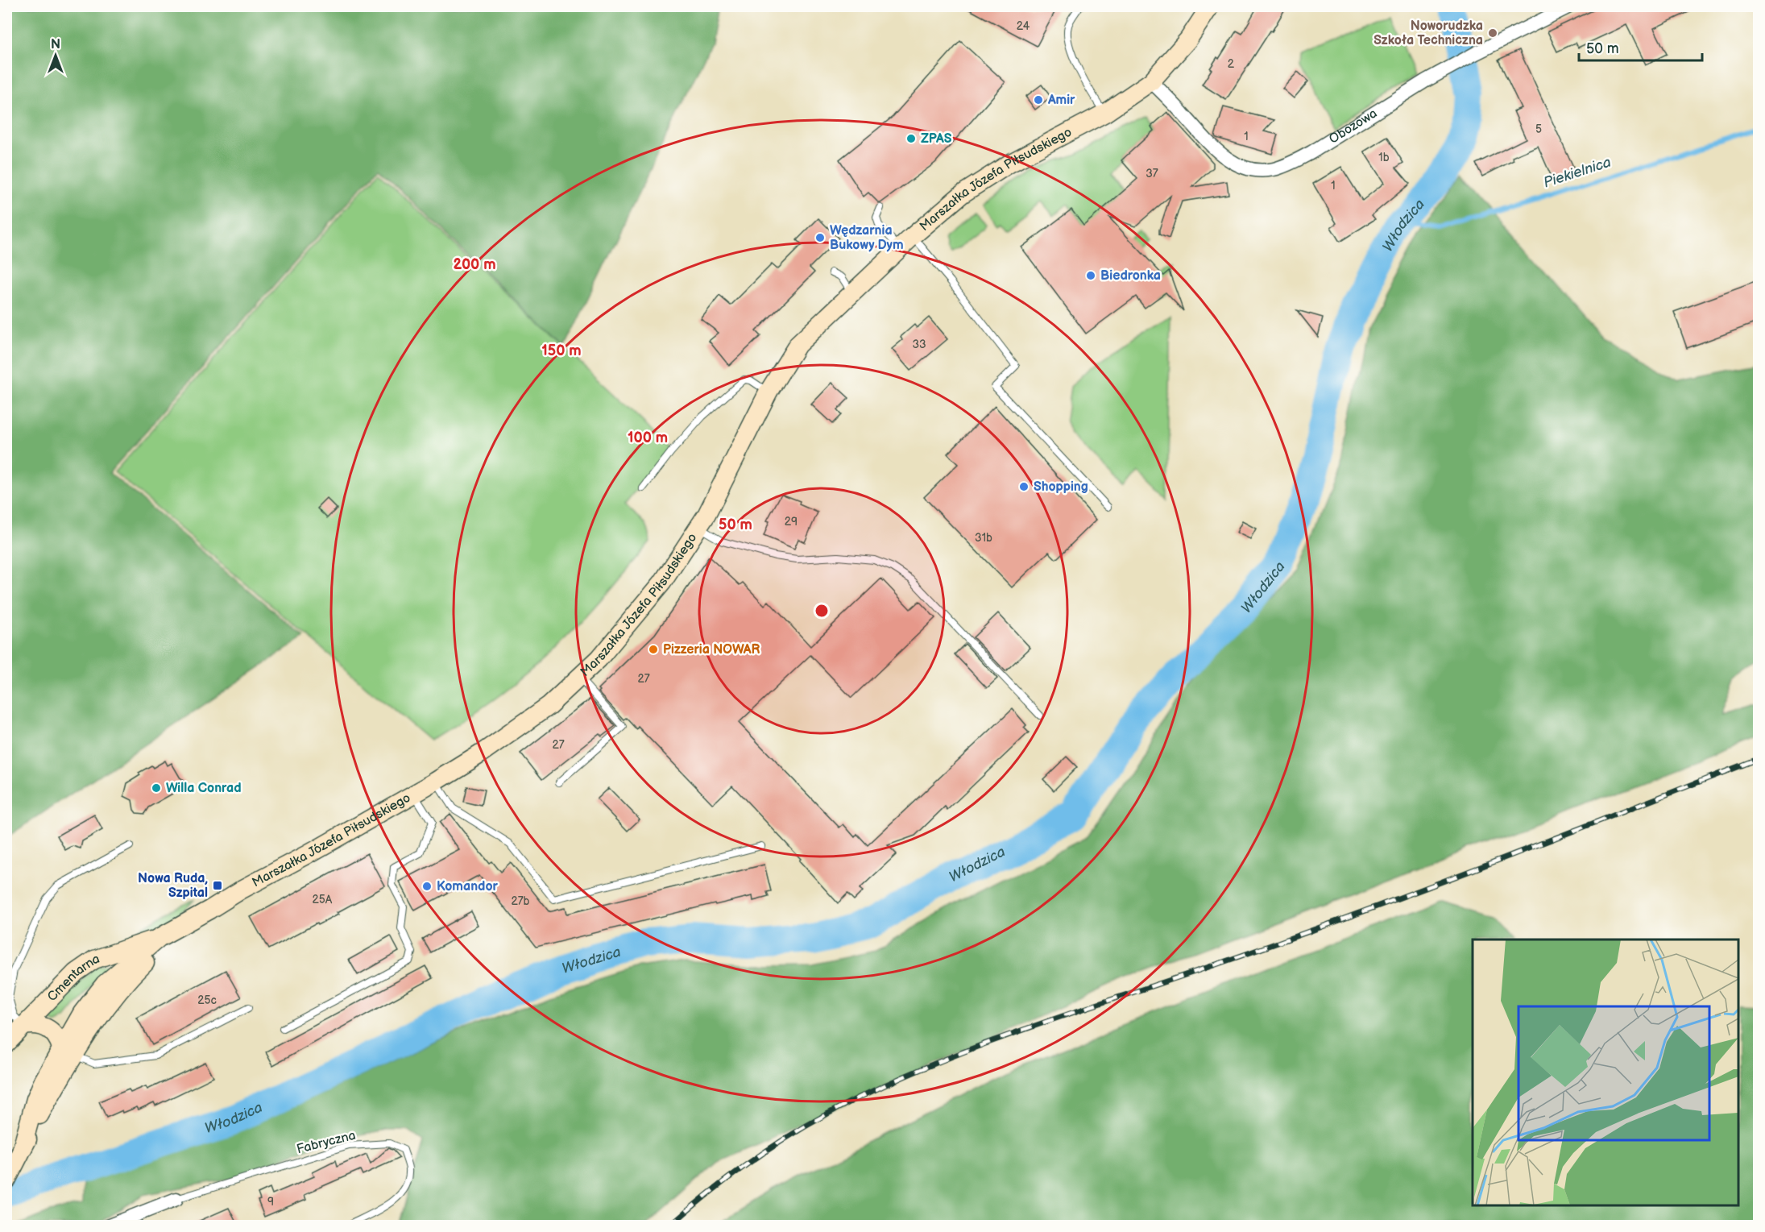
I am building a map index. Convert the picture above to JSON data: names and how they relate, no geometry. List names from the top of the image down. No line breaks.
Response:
{"streets":{"street":["Obozowa","Marszałka Józefa Piłsudskiego","Cmentarna"],"lane":["Fabryczna"]},"crossings":[["Obozowa","Marszałka Józefa Piłsudskiego"],["Marszałka Józefa Piłsudskiego","Cmentarna"]],"water":["Piekielnica","Włodzica"],"places":{"other":["Noworudzka Szkoła Techniczna","Amir","ZPAS","Wędzarnia Bukowy Dym","Biedronka","Shopping","Pizzeria NOWAR","Willa Conrad","Komandor"],"transit":["Nowa Ruda, Szpital"]},"house_numbers":["24","2","5","1","1b","37","1","33","29","31b","27","27","25A","27b","25c","9"],"scale_bar":"50 m","north":"top","rings":["200 m","150 m","100 m","50 m"]}
